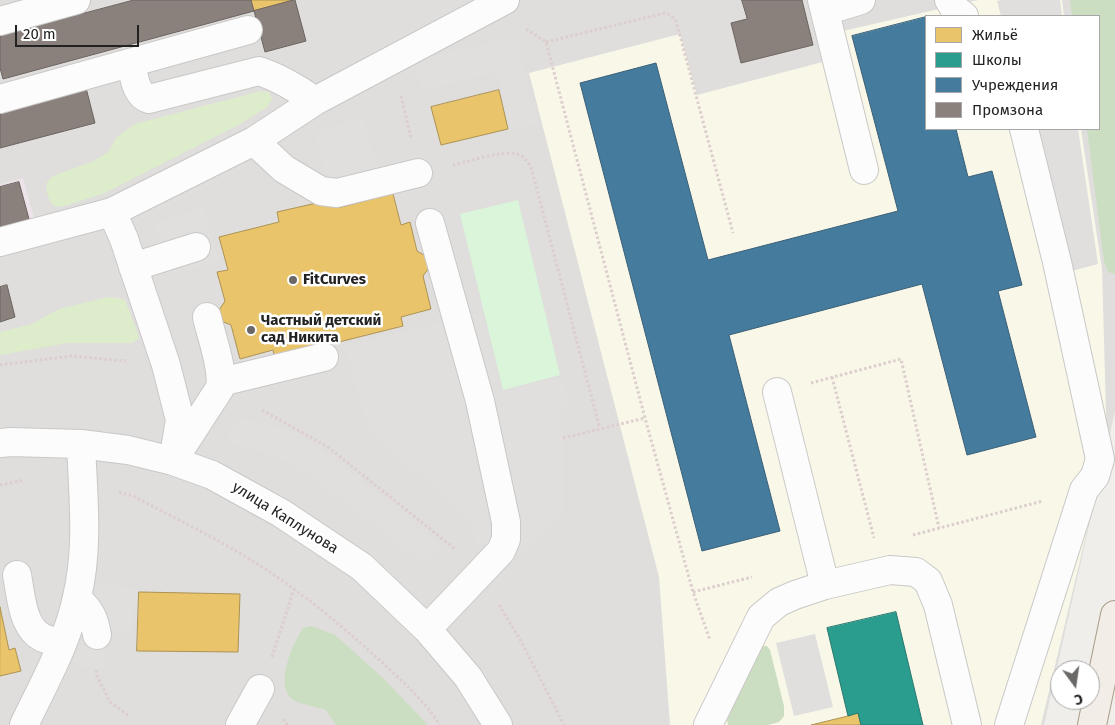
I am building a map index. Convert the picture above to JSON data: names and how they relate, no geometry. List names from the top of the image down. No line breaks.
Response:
{"streets":{"street":["улица Каплунова"]},"places":["FitCurves","Частный детский сад Никита"],"legend":["Жильё","Школы","Учреждения","Промзона"],"scale_bar":"20 m","north":"bottom"}
